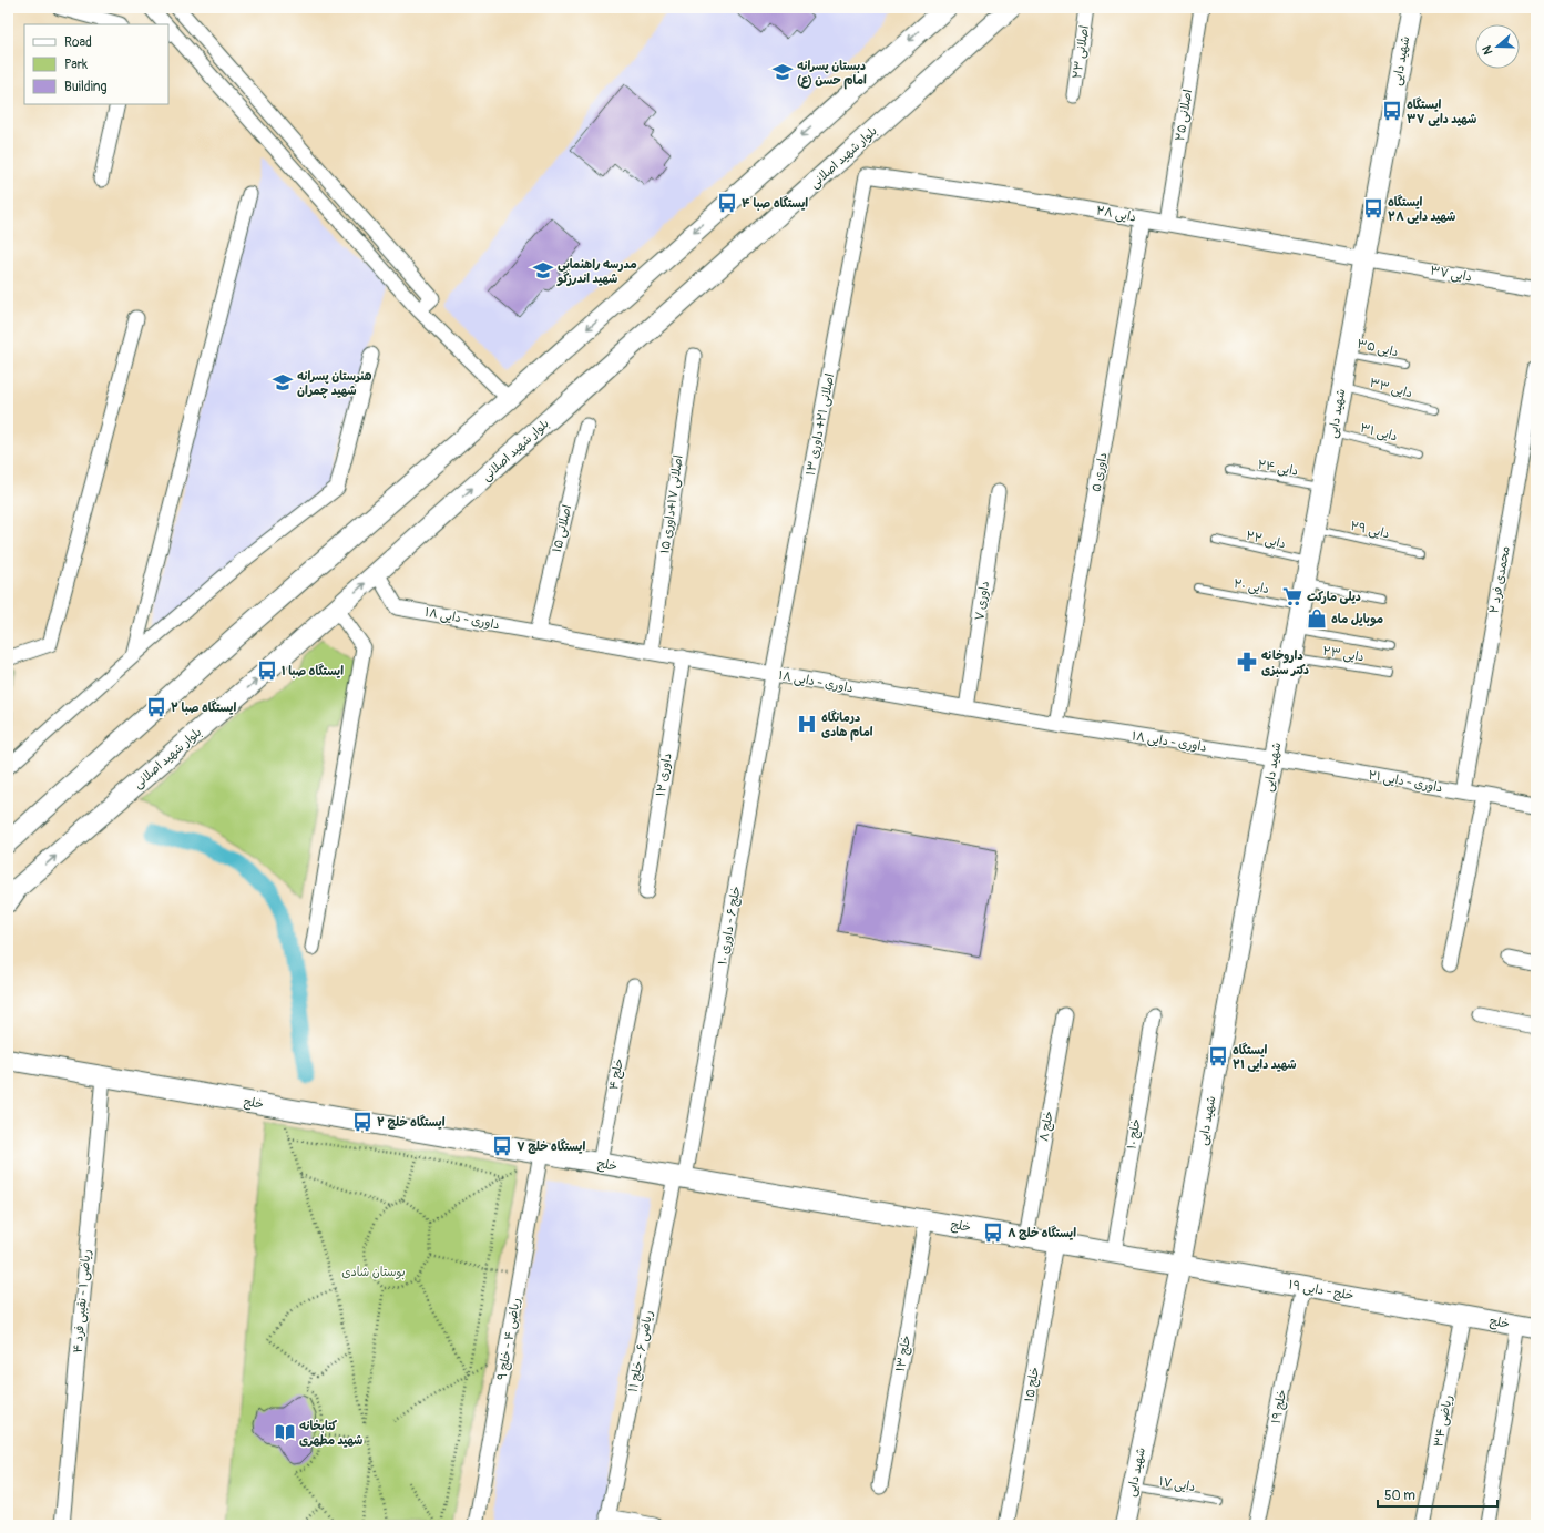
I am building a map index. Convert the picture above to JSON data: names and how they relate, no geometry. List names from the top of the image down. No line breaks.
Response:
{"streets":{"street":["اصلانی ۲۳","شهید دایی","اصلانی ۲۵","بلوار شهید اصلانی","دایی ۲۸","دایی ۳۷","اصلانی ۲۱+ داوری ۱۳","داوری ۵","اصلانی ۱۷+داوری ۱۵","اصلانی ۱۵","محمدی فرد ۲","داوری ۷","داوری - دایی ۱۸","داوری ۱۲","داوری - دایی ۲۱","خلج ۶ - داوری ۱۰","خلج ۴","خلج","خلج ۸","خلج ۱۰","خلج - دایی ۱۹","ریاضی ۱ - نقیبی فرد ۴","ریاضی ۴ - خلج ۹","ریاضی ۶ - خلج ۱۱","خلج ۱۳","خلج ۱۵","خلج ۱۹","ریاضی ۳۴"],"lane":["دایی ۳۵","دایی ۳۳","دایی ۳۱","دایی ۲۴","دایی ۲۹","دایی ۲۲","دایی ۲۰","دایی ۲۳","دایی ۱۷"]},"crossings":[["شهید دایی","دایی ۲۸"],["شهید دایی","دایی ۳۷"],["شهید دایی","دایی ۳۵"],["شهید دایی","دایی ۳۳"],["شهید دایی","دایی ۳۱"],["شهید دایی","دایی ۲۴"],["شهید دایی","دایی ۲۹"],["شهید دایی","دایی ۲۲"],["شهید دایی","دایی ۲۰"],["شهید دایی","داوری - دایی ۱۸"],["شهید دایی","دایی ۲۳"],["شهید دایی","داوری - دایی ۲۱"],["شهید دایی","خلج"],["شهید دایی","خلج - دایی ۱۹"],["شهید دایی","دایی ۱۷"],["اصلانی ۲۵","دایی ۲۸"],["بلوار شهید اصلانی","داوری - دایی ۱۸"],["دایی ۲۸","دایی ۳۷"],["دایی ۲۸","اصلانی ۲۱+ داوری ۱۳"],["دایی ۲۸","داوری ۵"],["اصلانی ۲۱+ داوری ۱۳","داوری - دایی ۱۸"],["اصلانی ۲۱+ داوری ۱۳","خلج ۶ - داوری ۱۰"],["داوری ۵","داوری - دایی ۱۸"],["اصلانی ۱۷+داوری ۱۵","داوری - دایی ۱۸"],["اصلانی ۱۵","داوری - دایی ۱۸"],["محمدی فرد ۲","داوری - دایی ۲۱"],["داوری ۷","داوری - دایی ۱۸"],["داوری - دایی ۱۸","داوری ۱۲"],["داوری - دایی ۱۸","داوری - دایی ۲۱"],["داوری - دایی ۱۸","خلج ۶ - داوری ۱۰"],["خلج ۶ - داوری ۱۰","خلج"],["خلج ۶ - داوری ۱۰","ریاضی ۶ - خلج ۱۱"],["خلج ۴","خلج"],["خلج","خلج ۸"],["خلج","خلج ۱۰"],["خلج","خلج - دایی ۱۹"],["خلج","ریاضی ۱ - نقیبی فرد ۴"],["خلج","ریاضی ۴ - خلج ۹"],["خلج","ریاضی ۶ - خلج ۱۱"],["خلج","خلج ۱۳"],["خلج","خلج ۱۵"],["خلج","ریاضی ۳۴"],["خلج - دایی ۱۹","خلج ۱۹"],["خلج - دایی ۱۹","ریاضی ۳۴"]],"parks":["بوستان شادی"],"places":{"school or university":["دبستان پسرانه امام حسن (ع)","مدرسه راهنمایی شهید اندرزگو","هنرستان پسرانه شهید چمران"],"bus stop":["ایستگاه شهید دایی ۳۷","ایستگاه صبا ۴","ایستگاه شهید دایی ۲۸","ایستگاه صبا ۱","ایستگاه صبا ۲","ایستگاه شهید دایی ۲۱","ایستگاه خلچ ۲","ایستگاه خلج ۷","ایستگاه خلچ ۸"],"supermarket":["دیلی مارکت"],"shop":["موبایل ماه"],"pharmacy":["داروخانه دکتر سبزی"],"hospital":["درمانگاه امام هادی"],"library":["کتابخانه شهید مطهری"]},"legend":["Road","Park","Building"],"scale_bar":"50 m","north":"left"}
